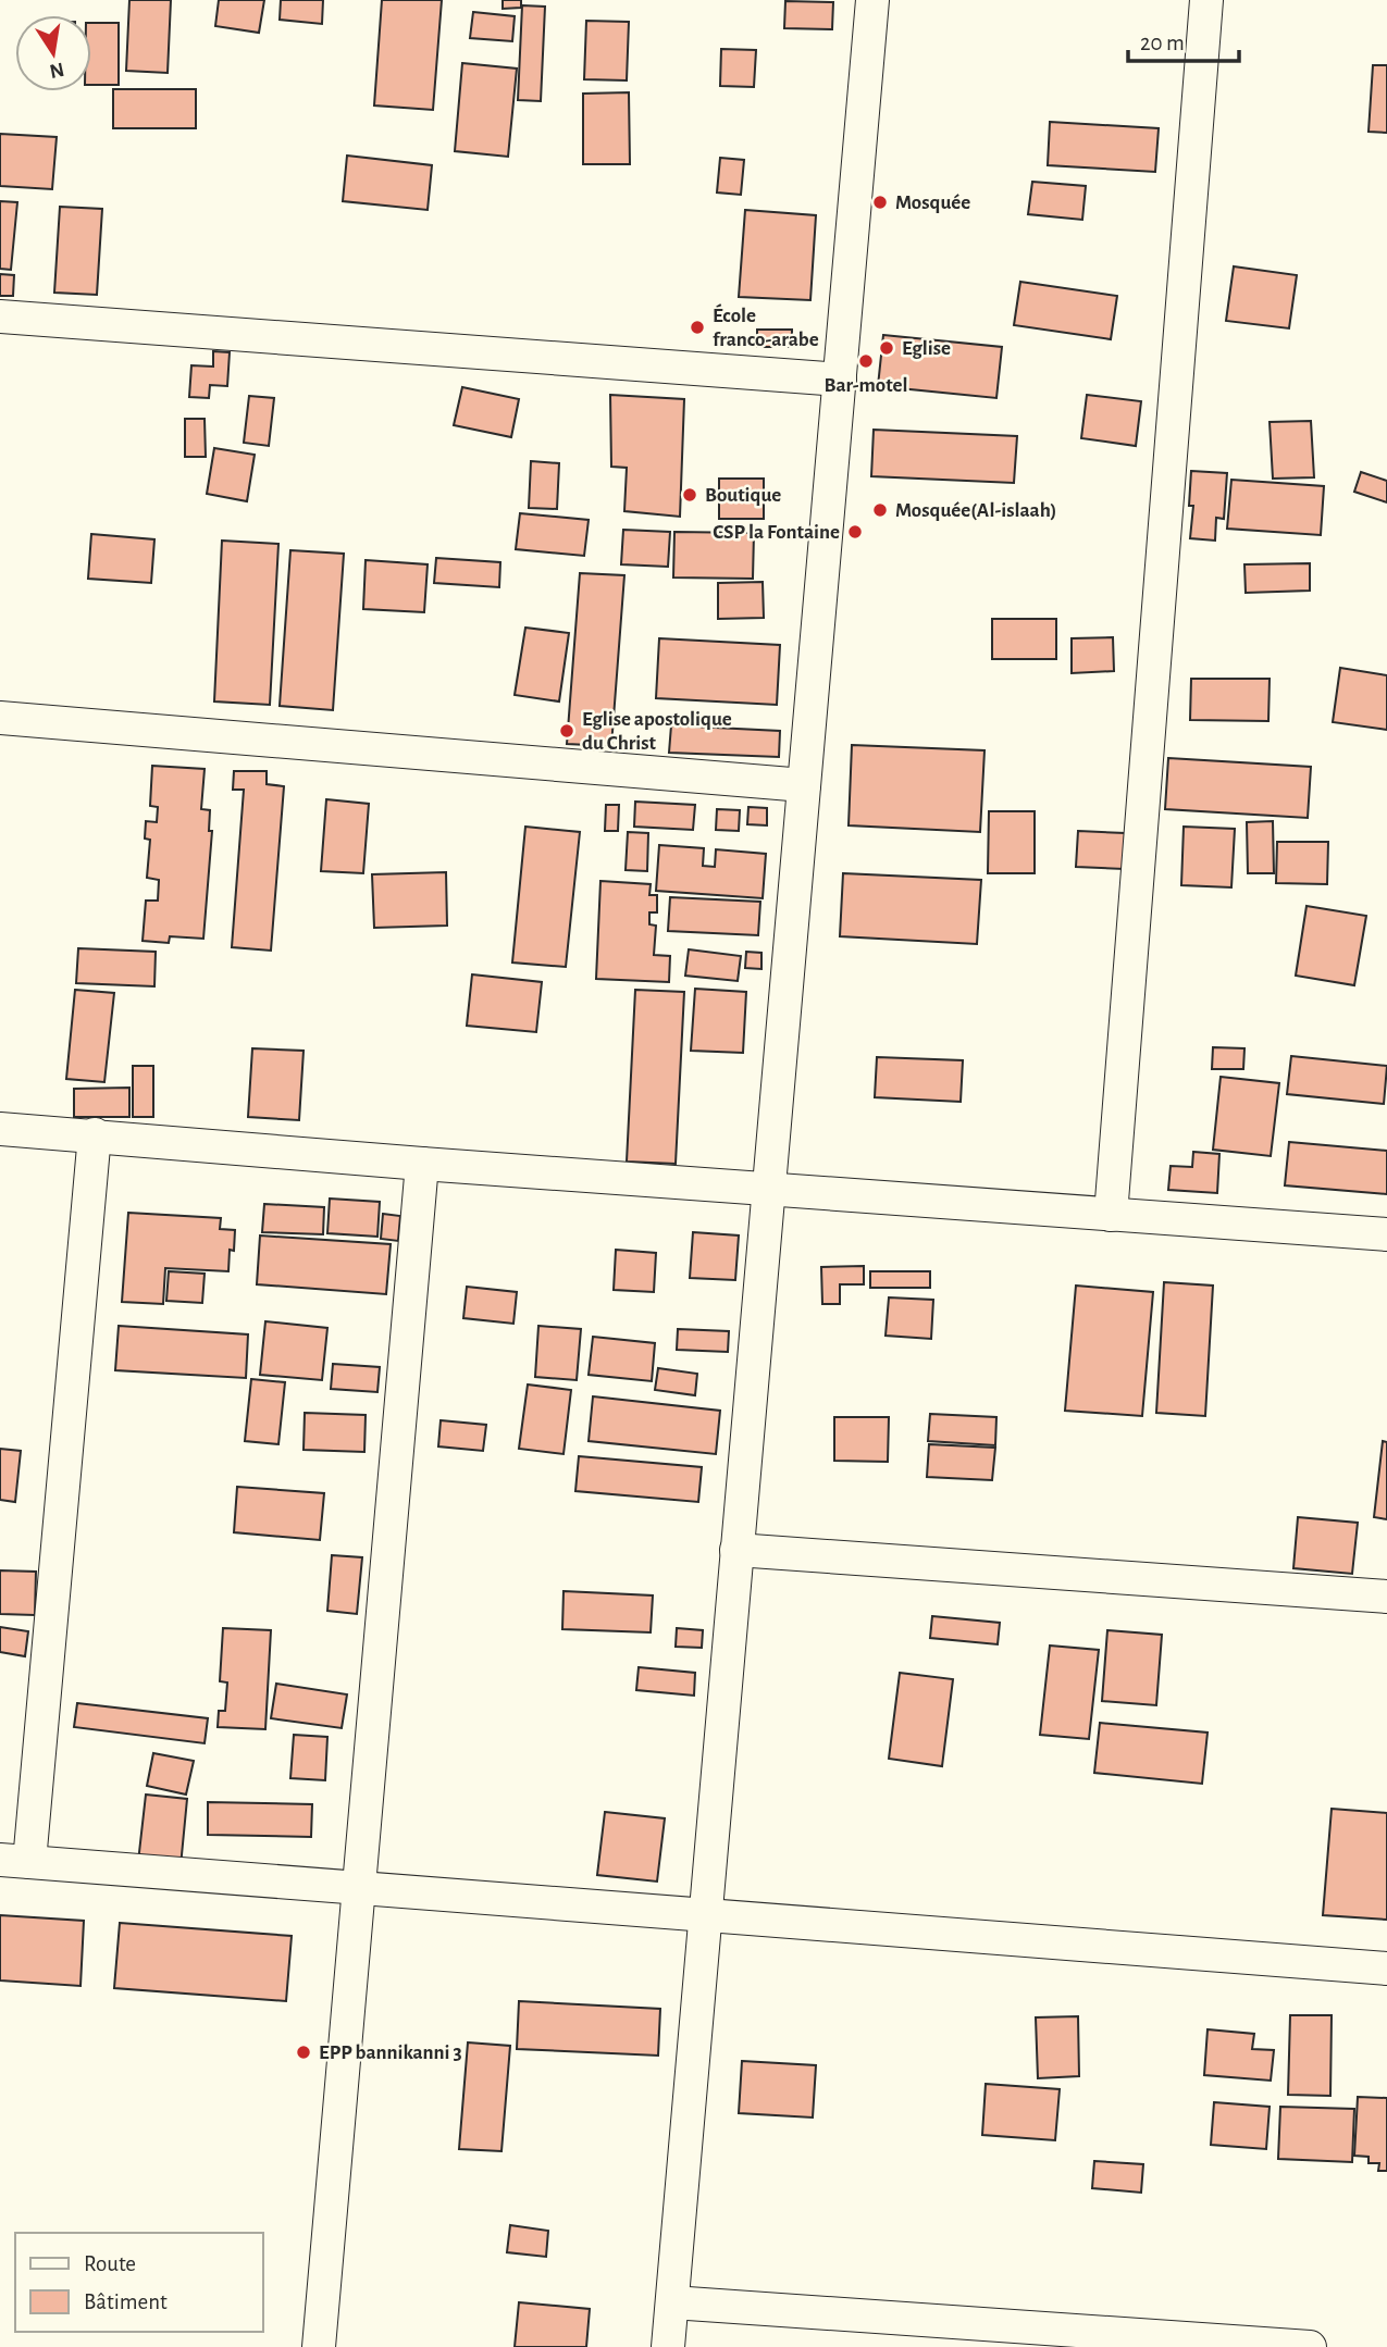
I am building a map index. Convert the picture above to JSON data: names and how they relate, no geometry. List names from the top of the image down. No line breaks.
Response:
{"places":["Mosquée","École franco-arabe","Eglise","Bar-motel","Boutique","Mosquée(Al-islaah)","CSP la Fontaine","Eglise apostolique du Christ","EPP bannikanni 3"],"legend":["Route","Bâtiment"],"scale_bar":"20 m","north":"bottom"}
